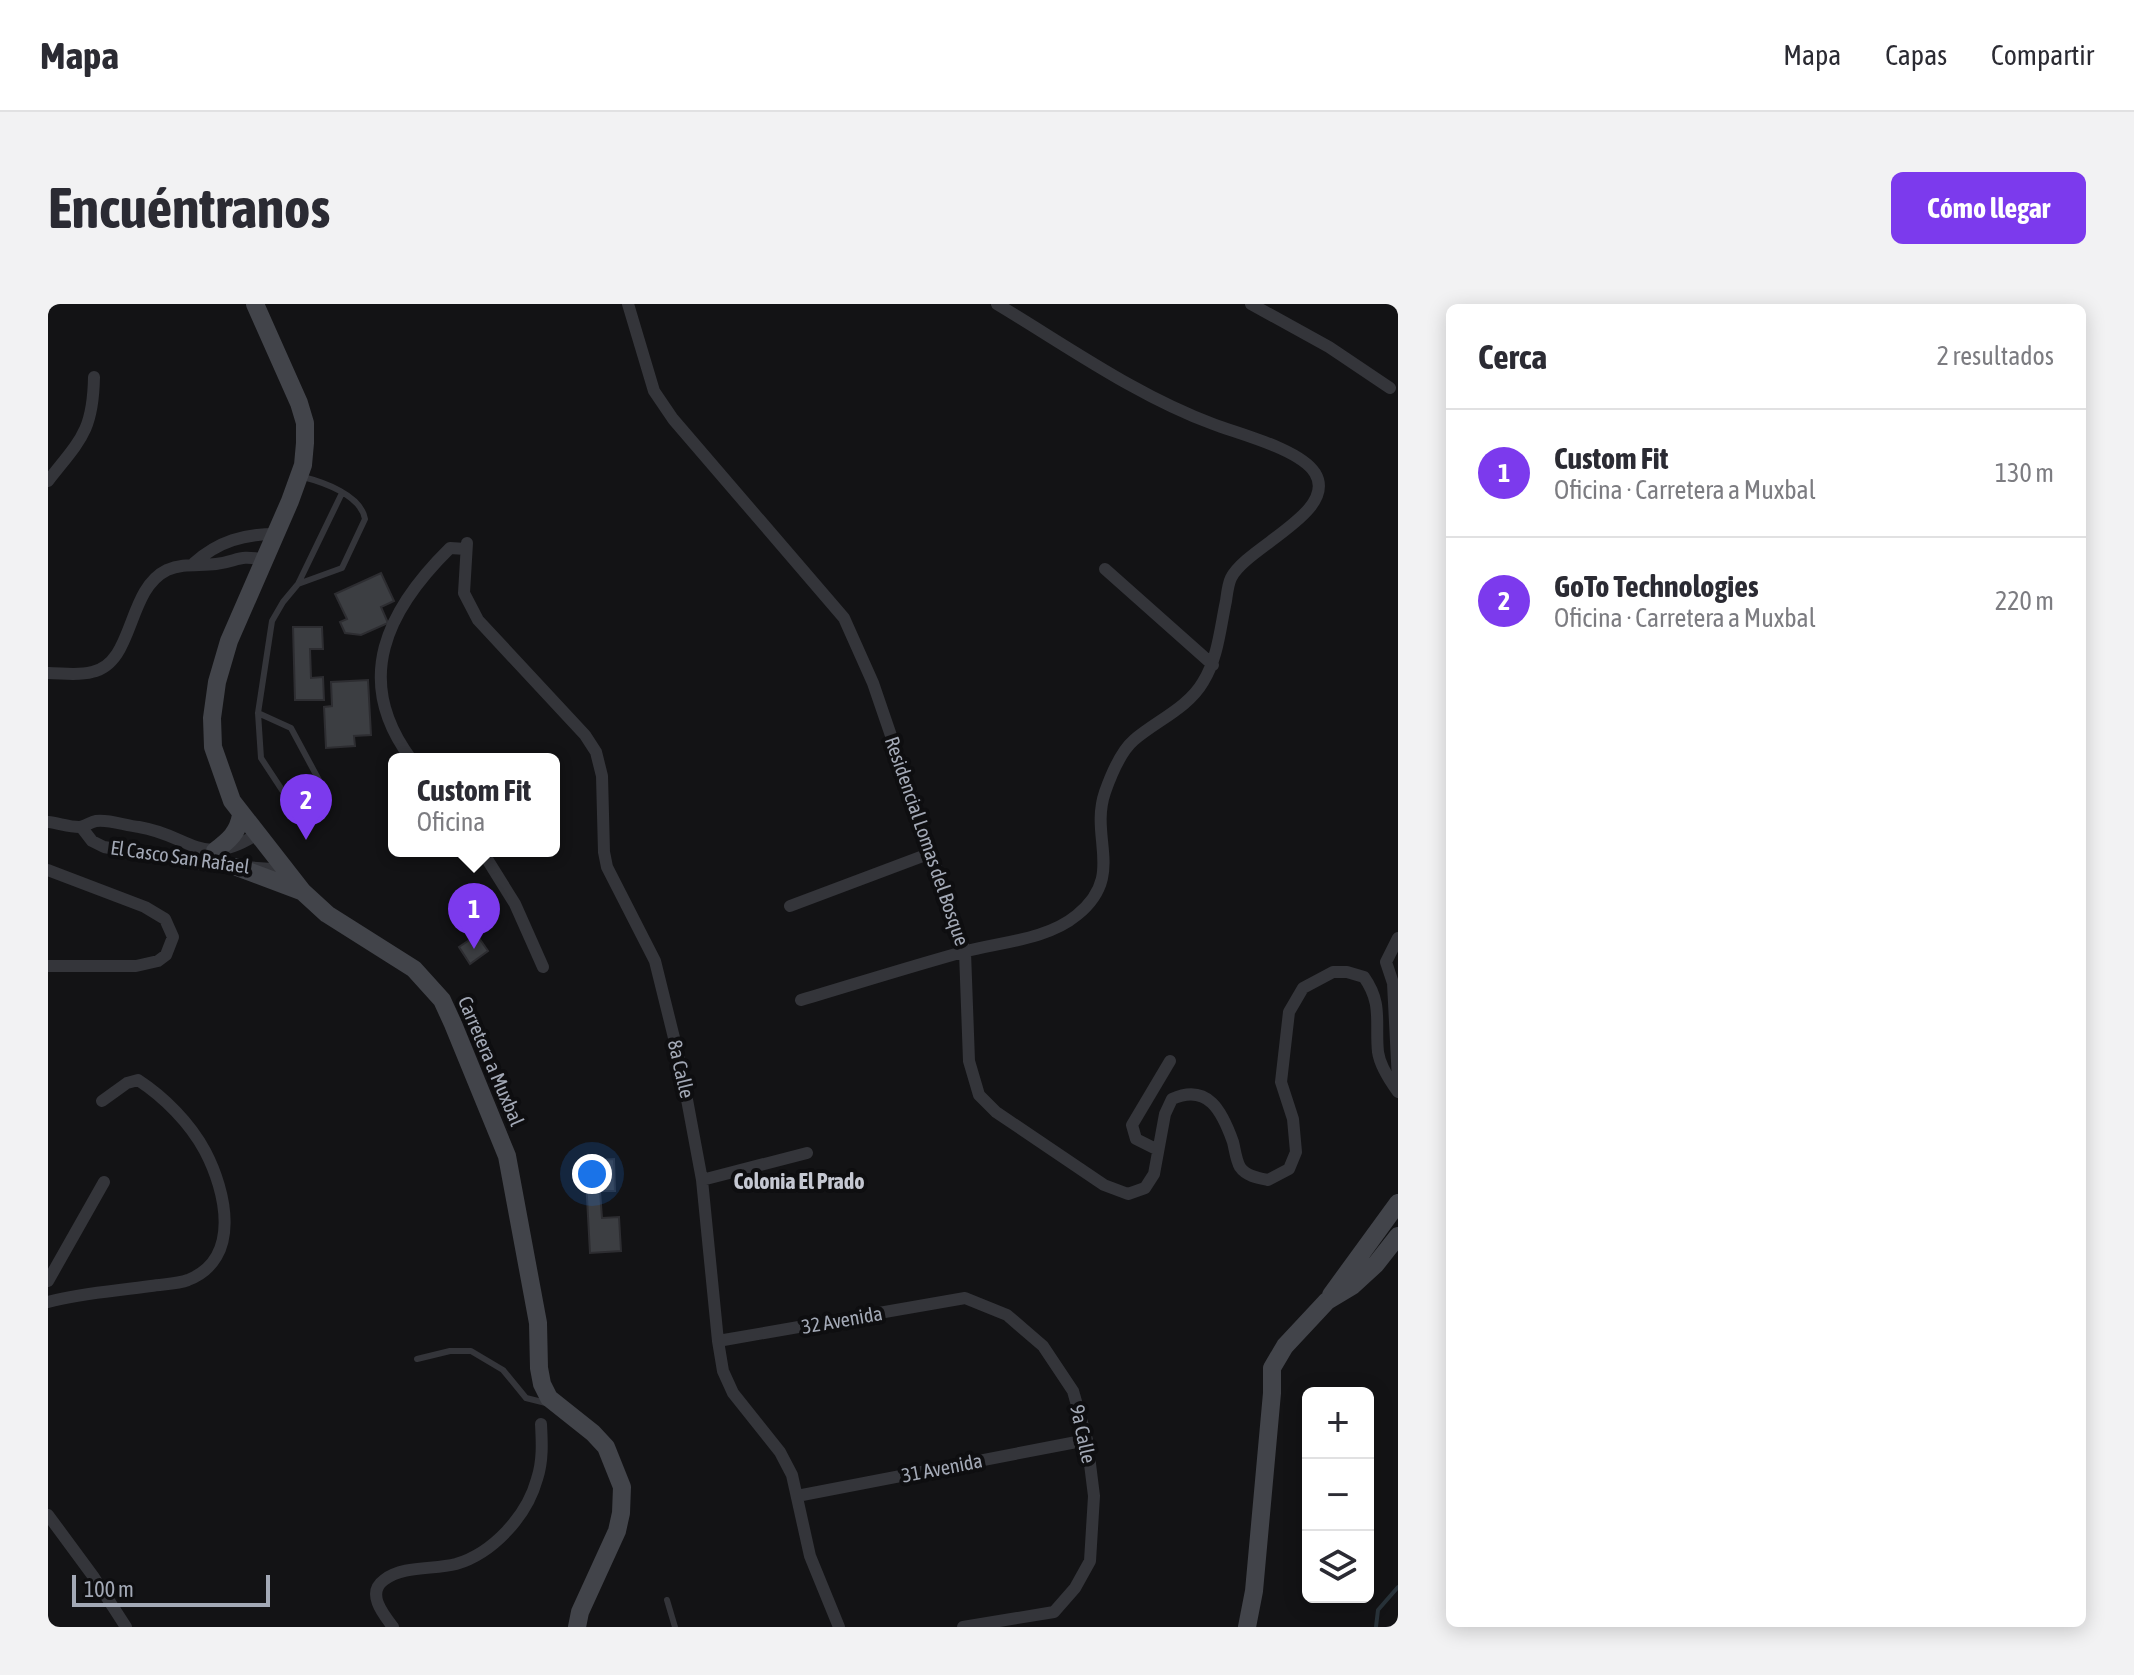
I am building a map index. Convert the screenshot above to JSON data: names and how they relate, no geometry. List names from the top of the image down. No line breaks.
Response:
{"streets":{"main road":["Carretera a Muxbal"],"street":["Residencial Lomas del Bosque","El Casco San Rafael","8a Calle","32 Avenida","9a Calle","31 Avenida"]},"crossings":[["El Casco San Rafael","Carretera a Muxbal"],["8a Calle","32 Avenida"],["8a Calle","31 Avenida"],["32 Avenida","9a Calle"],["9a Calle","31 Avenida"]],"districts":["Colonia El Prado"],"scale_bar":"100 m","page":{"header":"Mapa","nav":["Mapa","Capas","Compartir"],"buttons":"Cómo llegar","title":"Encuéntranos","heading":["Cerca","2 resultados"],"list":[{"mark":"1","name":"Custom Fit","note":"Oficina · Carretera a Muxbal","value":"130 m"},{"mark":"2","name":"GoTo Technologies","note":"Oficina · Carretera a Muxbal","value":"220 m"}],"popup":["Custom Fit","Oficina"],"pins":["2","1"],"map_buttons":["+","−"],"scale":"100 m"}}
